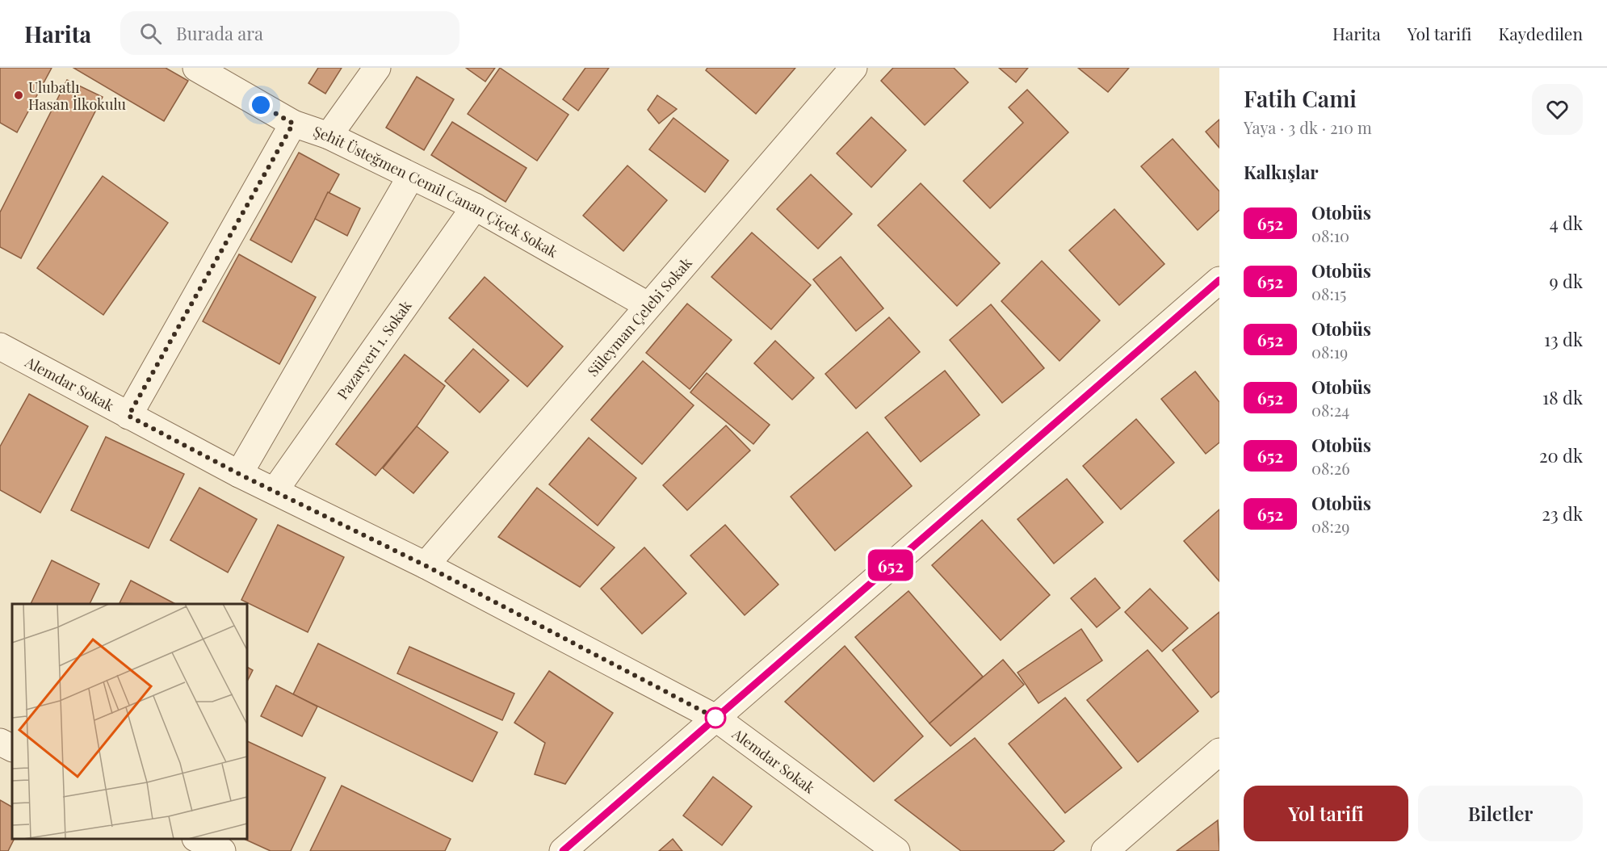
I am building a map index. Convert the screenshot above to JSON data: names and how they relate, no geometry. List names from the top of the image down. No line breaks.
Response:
{"streets":{"street":["Şehit Üsteğmen Cemil Canan Çiçek Sokak","Süleyman Çelebi Sokak","Pazaryeri 1. Sokak","Alemdar Sokak"]},"crossings":[["Şehit Üsteğmen Cemil Canan Çiçek Sokak","Süleyman Çelebi Sokak"],["Şehit Üsteğmen Cemil Canan Çiçek Sokak","Pazaryeri 1. Sokak"],["Süleyman Çelebi Sokak","Alemdar Sokak"],["Pazaryeri 1. Sokak","Alemdar Sokak"]],"places":["Ulubatlı Hasan İlkokulu"],"lines":["bus line 652"],"page":{"header":"Harita","search":"Burada ara","nav":["Harita","Yol tarifi","Kaydedilen"],"on_map":"652","heading":[["Fatih Cami","Yaya · 3 dk · 210 m"],"Kalkışlar"],"list":[{"mark":"652","name":"Otobüs","note":"08:10","value":"4 dk"},{"mark":"652","name":"Otobüs","note":"08:15","value":"9 dk"},{"mark":"652","name":"Otobüs","note":"08:19","value":"13 dk"},{"mark":"652","name":"Otobüs","note":"08:24","value":"18 dk"},{"mark":"652","name":"Otobüs","note":"08:26","value":"20 dk"},{"mark":"652","name":"Otobüs","note":"08:29","value":"23 dk"}],"buttons":["Yol tarifi","Biletler"]}}
